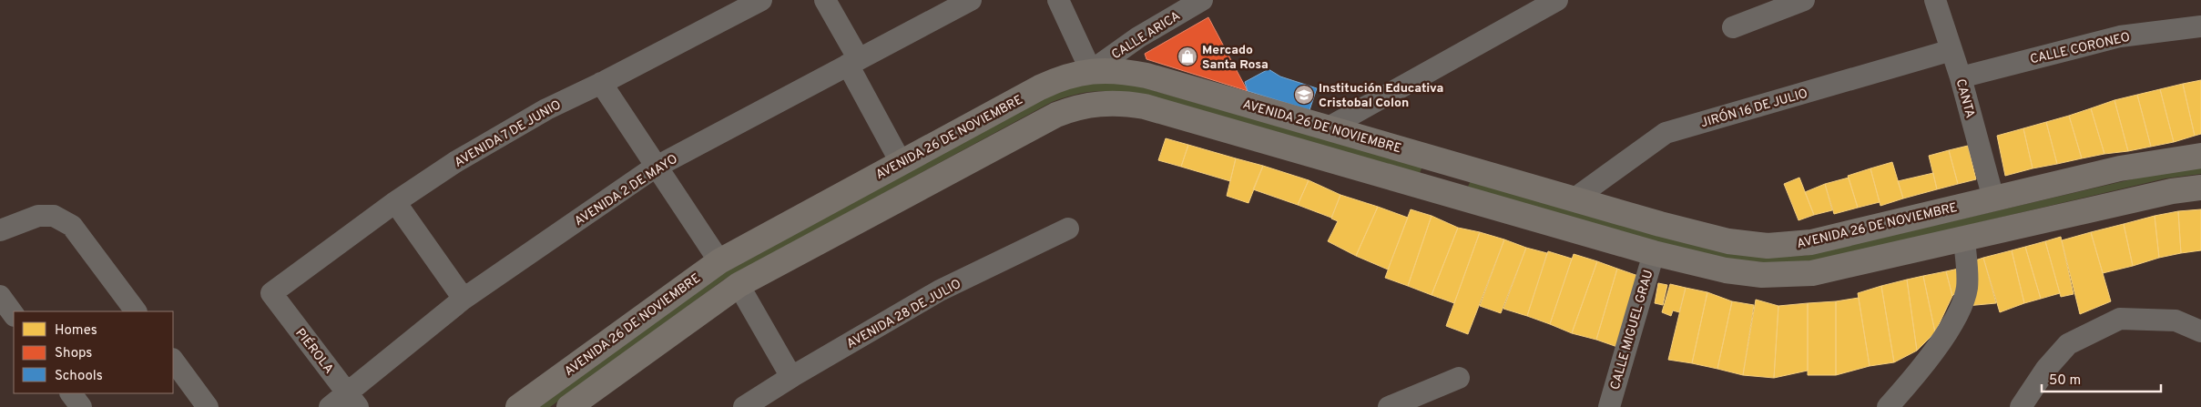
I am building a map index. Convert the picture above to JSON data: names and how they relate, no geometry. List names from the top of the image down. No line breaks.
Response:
{"streets":{"main road":["AVENIDA 26 DE NOVIEMBRE"],"street":["CALLE ARICA","CALLE CORONEO","CANTA","JIRÓN 16 DE JULIO","AVENIDA 7 DE JUNIO","AVENIDA 2 DE MAYO","AVENIDA 28 DE JULIO","CALLE MIGUEL GRAU","PIÉROLA"]},"crossings":[["CALLE ARICA","AVENIDA 26 DE NOVIEMBRE"],["CALLE CORONEO","CANTA"],["CANTA","JIRÓN 16 DE JULIO"],["CANTA","AVENIDA 26 DE NOVIEMBRE"],["JIRÓN 16 DE JULIO","AVENIDA 26 DE NOVIEMBRE"],["AVENIDA 7 DE JUNIO","PIÉROLA"],["AVENIDA 2 DE MAYO","PIÉROLA"]],"places":{"shop":["Mercado Santa Rosa"],"school or university":["Institución Educativa Cristobal Colon"]},"legend":["Homes","Shops","Schools"],"scale_bar":"50 m"}
